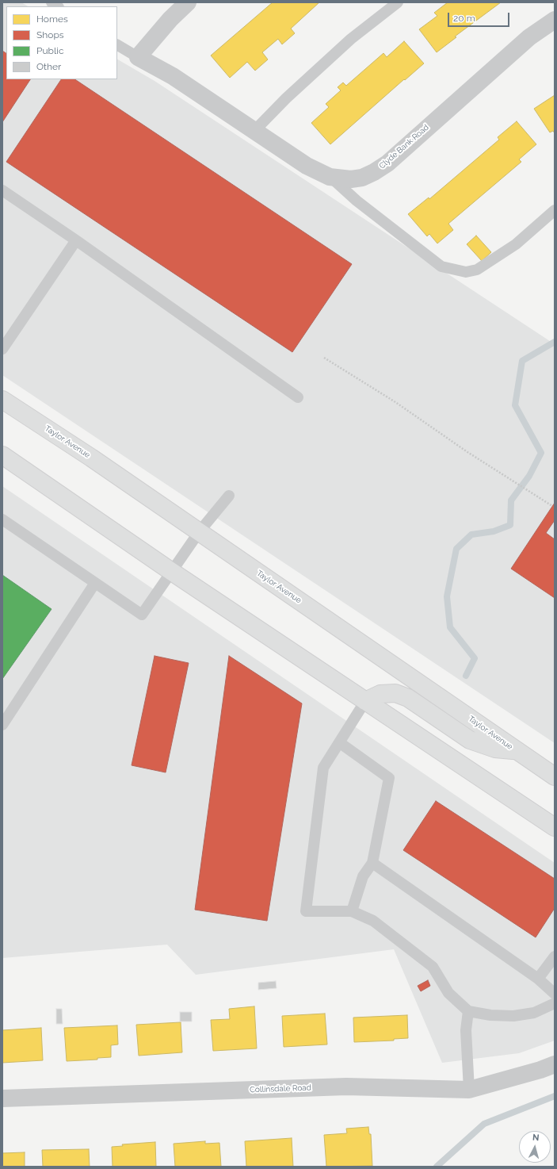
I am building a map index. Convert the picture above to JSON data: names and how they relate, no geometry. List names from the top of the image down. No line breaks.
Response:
{"streets":{"main road":["Taylor Avenue"],"street":["Clyde Bank Road","Collinsdale Road"]},"legend":["Homes","Shops","Public","Other"],"scale_bar":"20 m","north":"top"}
